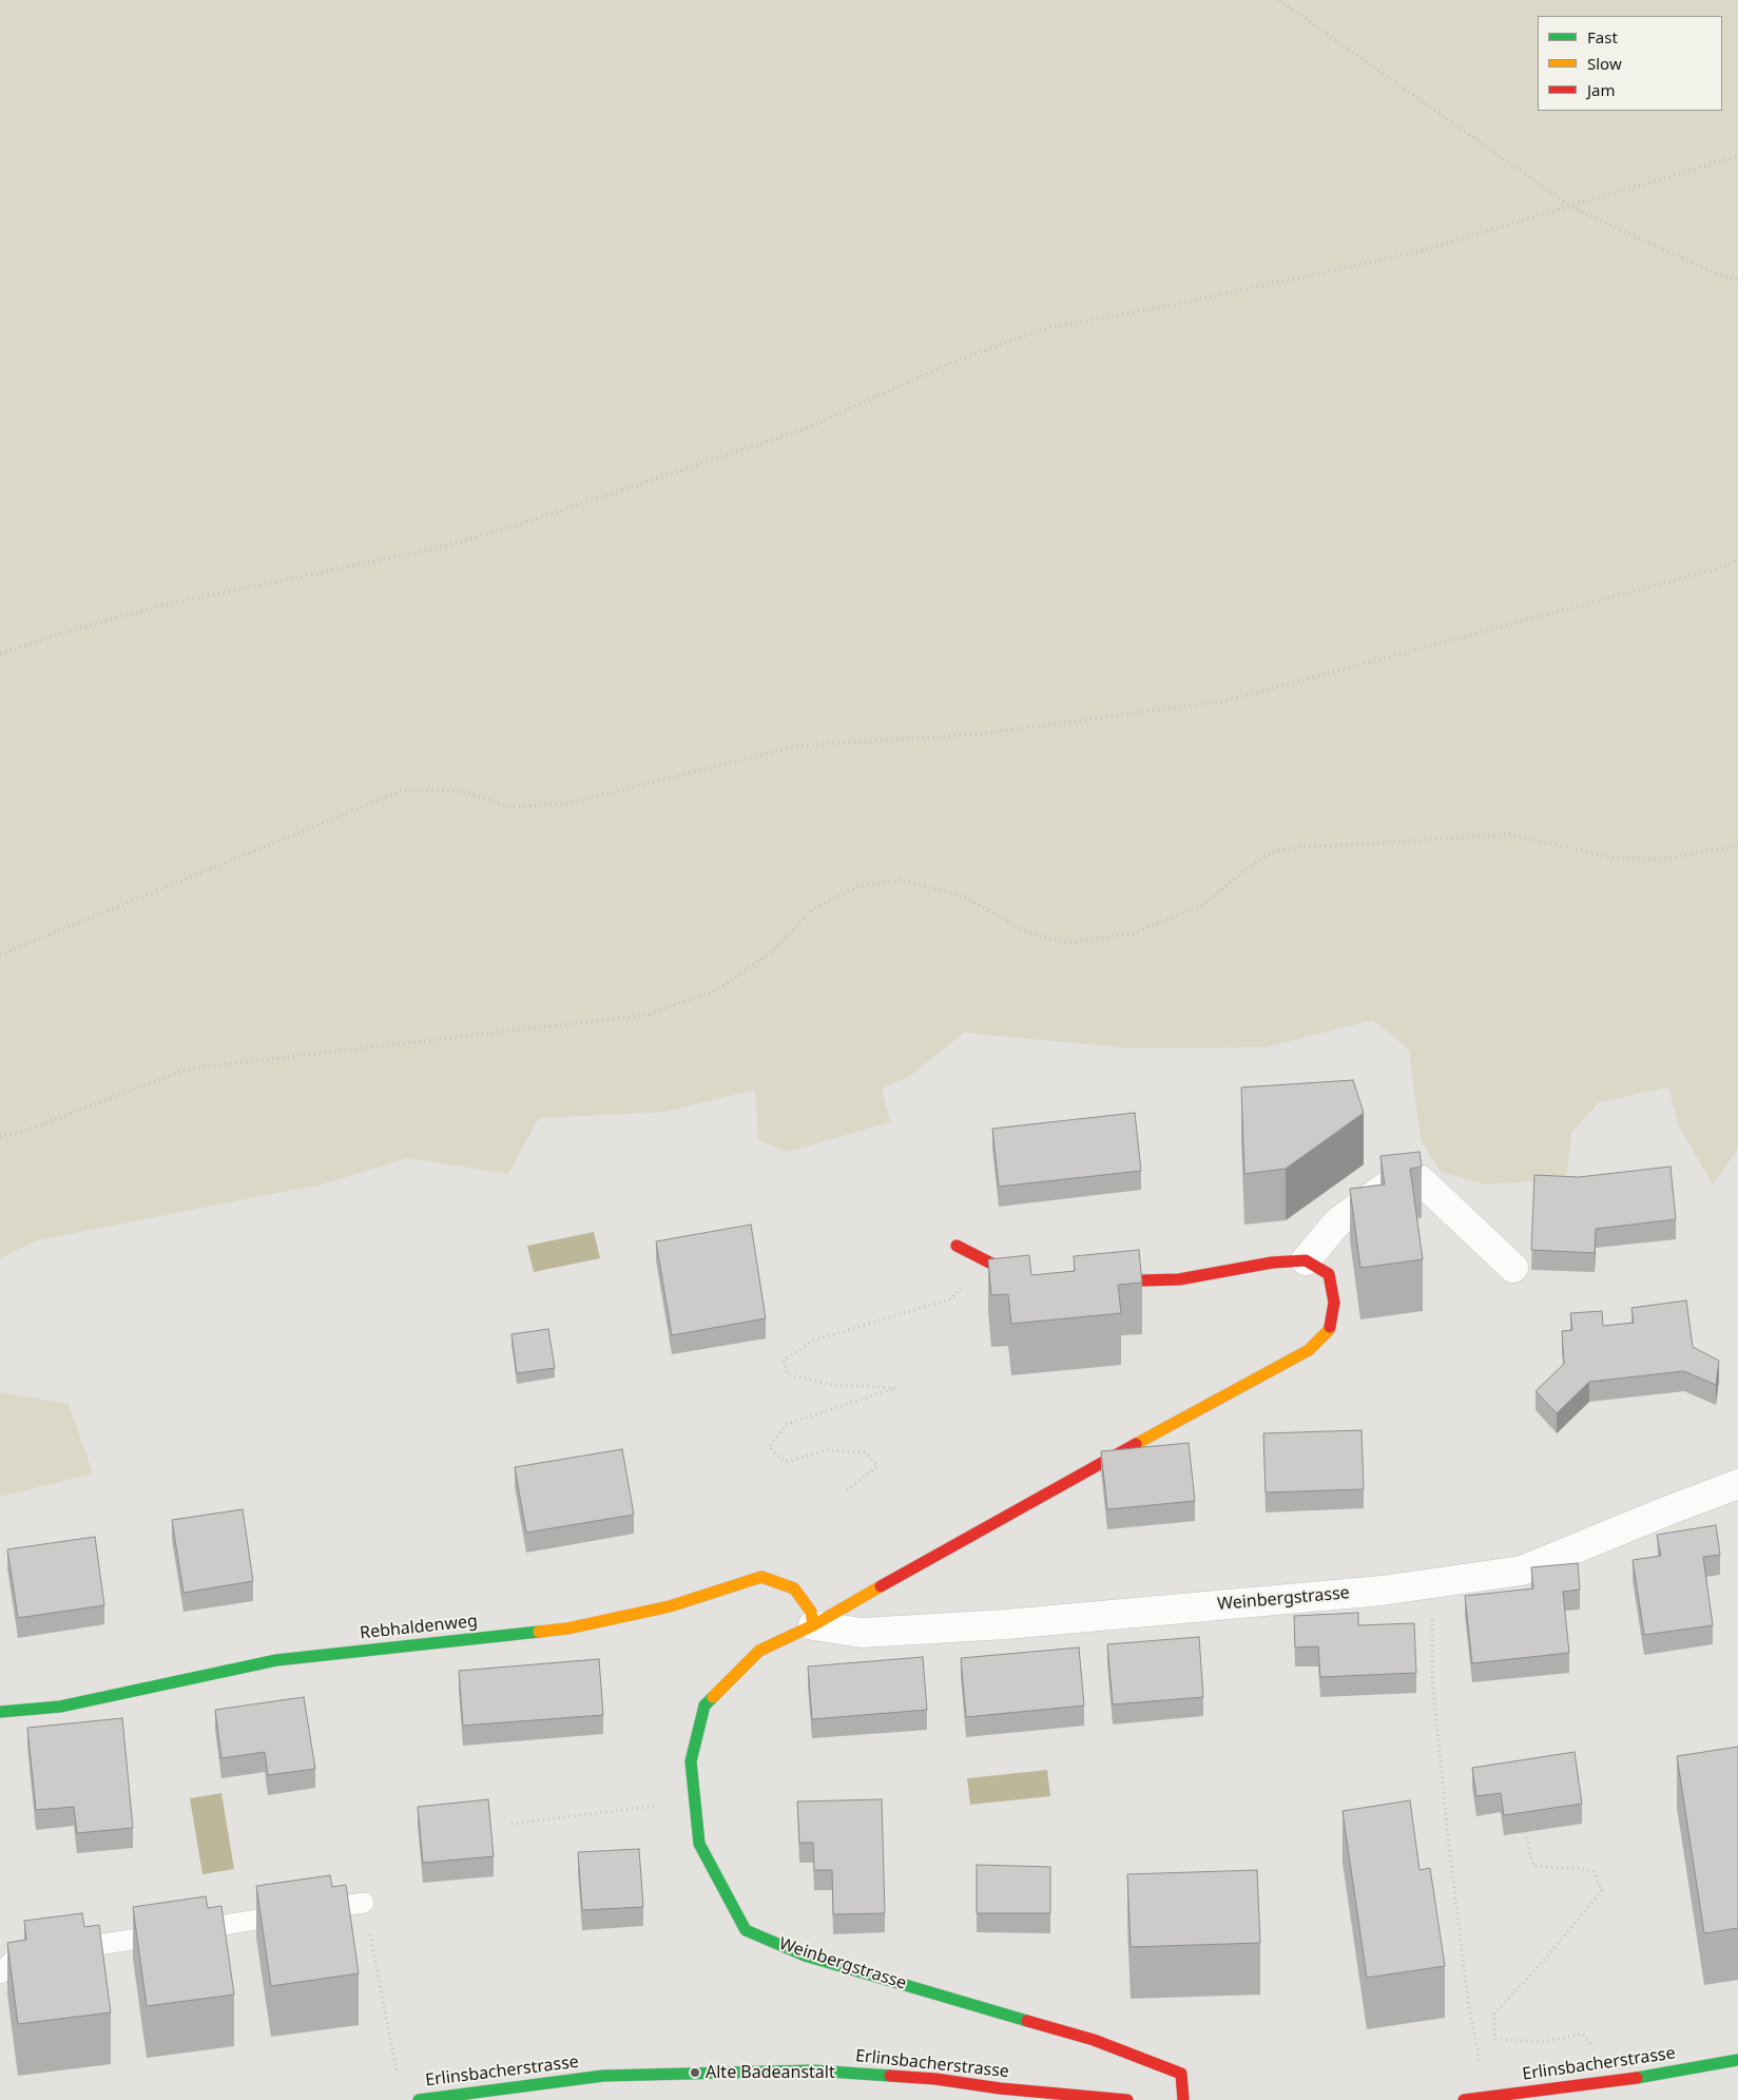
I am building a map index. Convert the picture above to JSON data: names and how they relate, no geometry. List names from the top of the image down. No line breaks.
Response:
{"streets":{"street":["Weinbergstrasse","Rebhaldenweg","Erlinsbacherstrasse"]},"crossings":[["Weinbergstrasse","Rebhaldenweg"]],"places":["Alte Badeanstalt"],"legend":["Fast","Slow","Jam"]}
